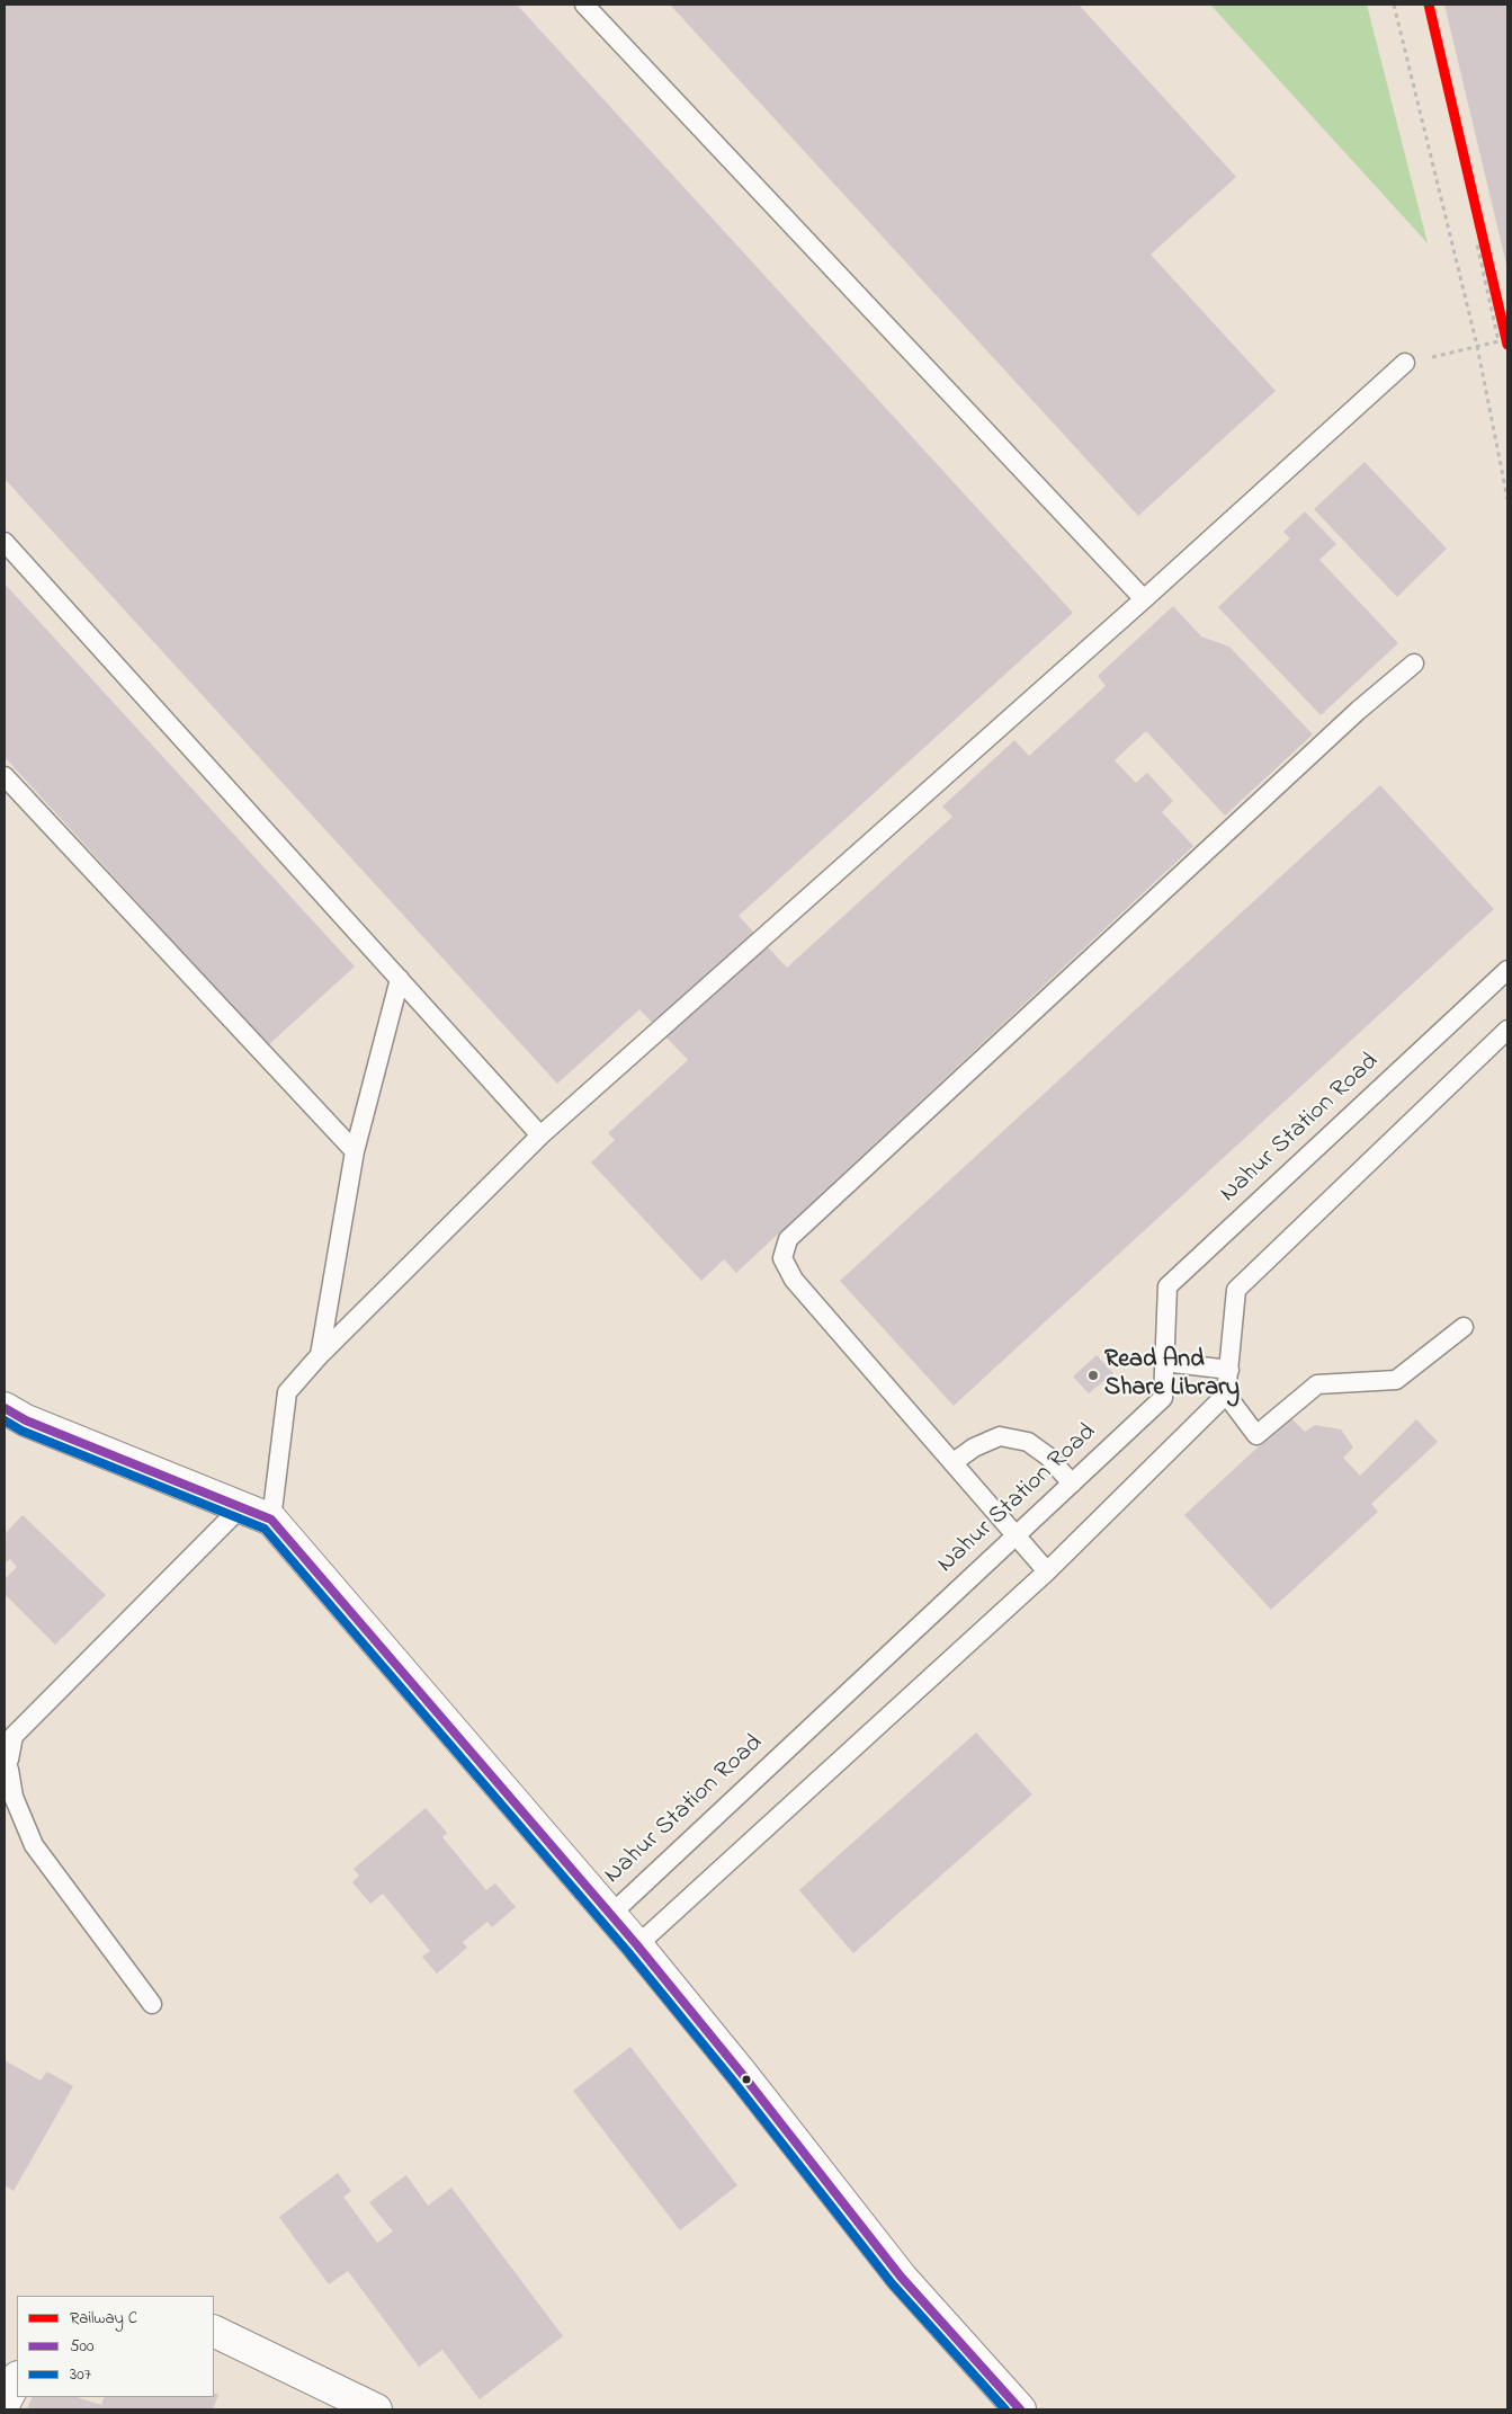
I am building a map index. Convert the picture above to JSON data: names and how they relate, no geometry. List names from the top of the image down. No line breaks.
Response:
{"streets":{"lane":["Nahur Station Road"]},"places":["Read And Share Library"],"lines":["rail line C","transit line 500","transit line 307"],"legend":["Railway C","500","307"]}
